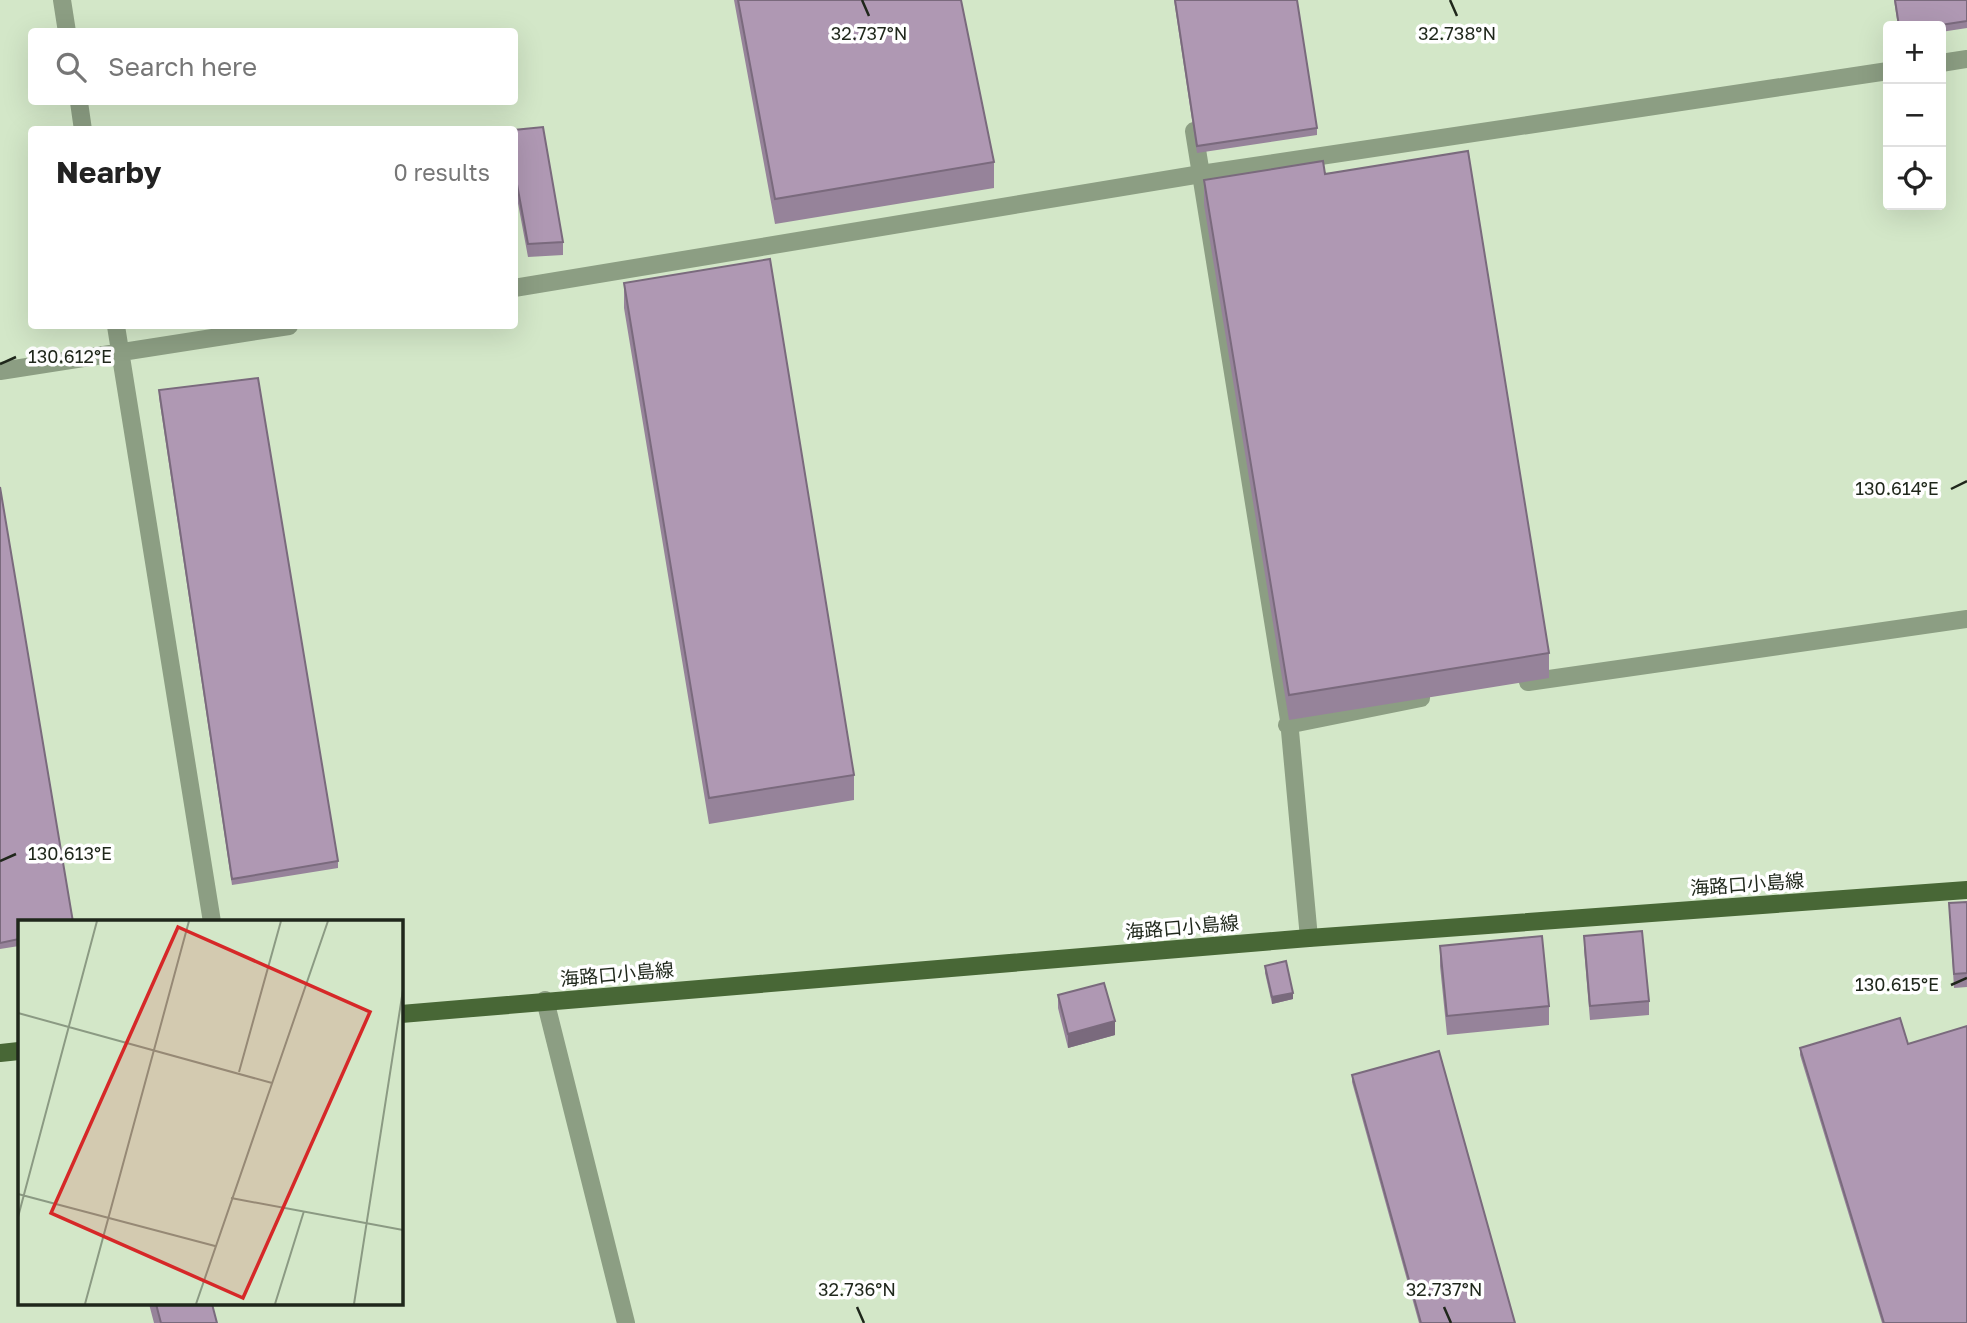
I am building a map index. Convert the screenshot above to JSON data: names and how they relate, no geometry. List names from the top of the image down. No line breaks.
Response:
{"streets":{"main road":["海路口小島線"]},"page":{"map_buttons":["+","−"],"search":"Search here","heading":["Nearby","0 results"]},"coordinates":["32.738°N","32.737°N","130.612°E","130.614°E","130.613°E","130.615°E","32.736°N"]}
